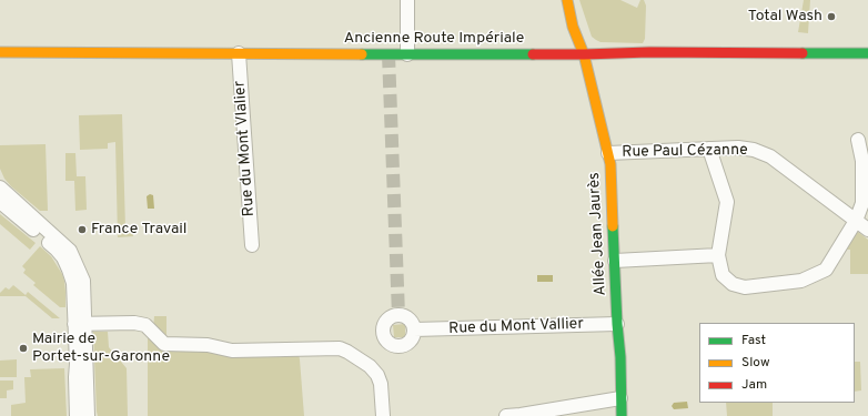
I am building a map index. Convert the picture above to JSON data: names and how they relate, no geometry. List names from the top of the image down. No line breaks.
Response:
{"streets":{"street":["Ancienne Route Impériale","Rue du Mont Vlalier","Rue Paul Cézanne","Allée Jean Jaurès","Rue du Mont Vallier"]},"crossings":[["Ancienne Route Impériale","Rue du Mont Vlalier"],["Ancienne Route Impériale","Allée Jean Jaurès"],["Rue Paul Cézanne","Allée Jean Jaurès"],["Allée Jean Jaurès","Rue du Mont Vallier"]],"places":["Total Wash","France Travail","Mairie de Portet-sur-Garonne"],"legend":["Fast","Slow","Jam"]}
